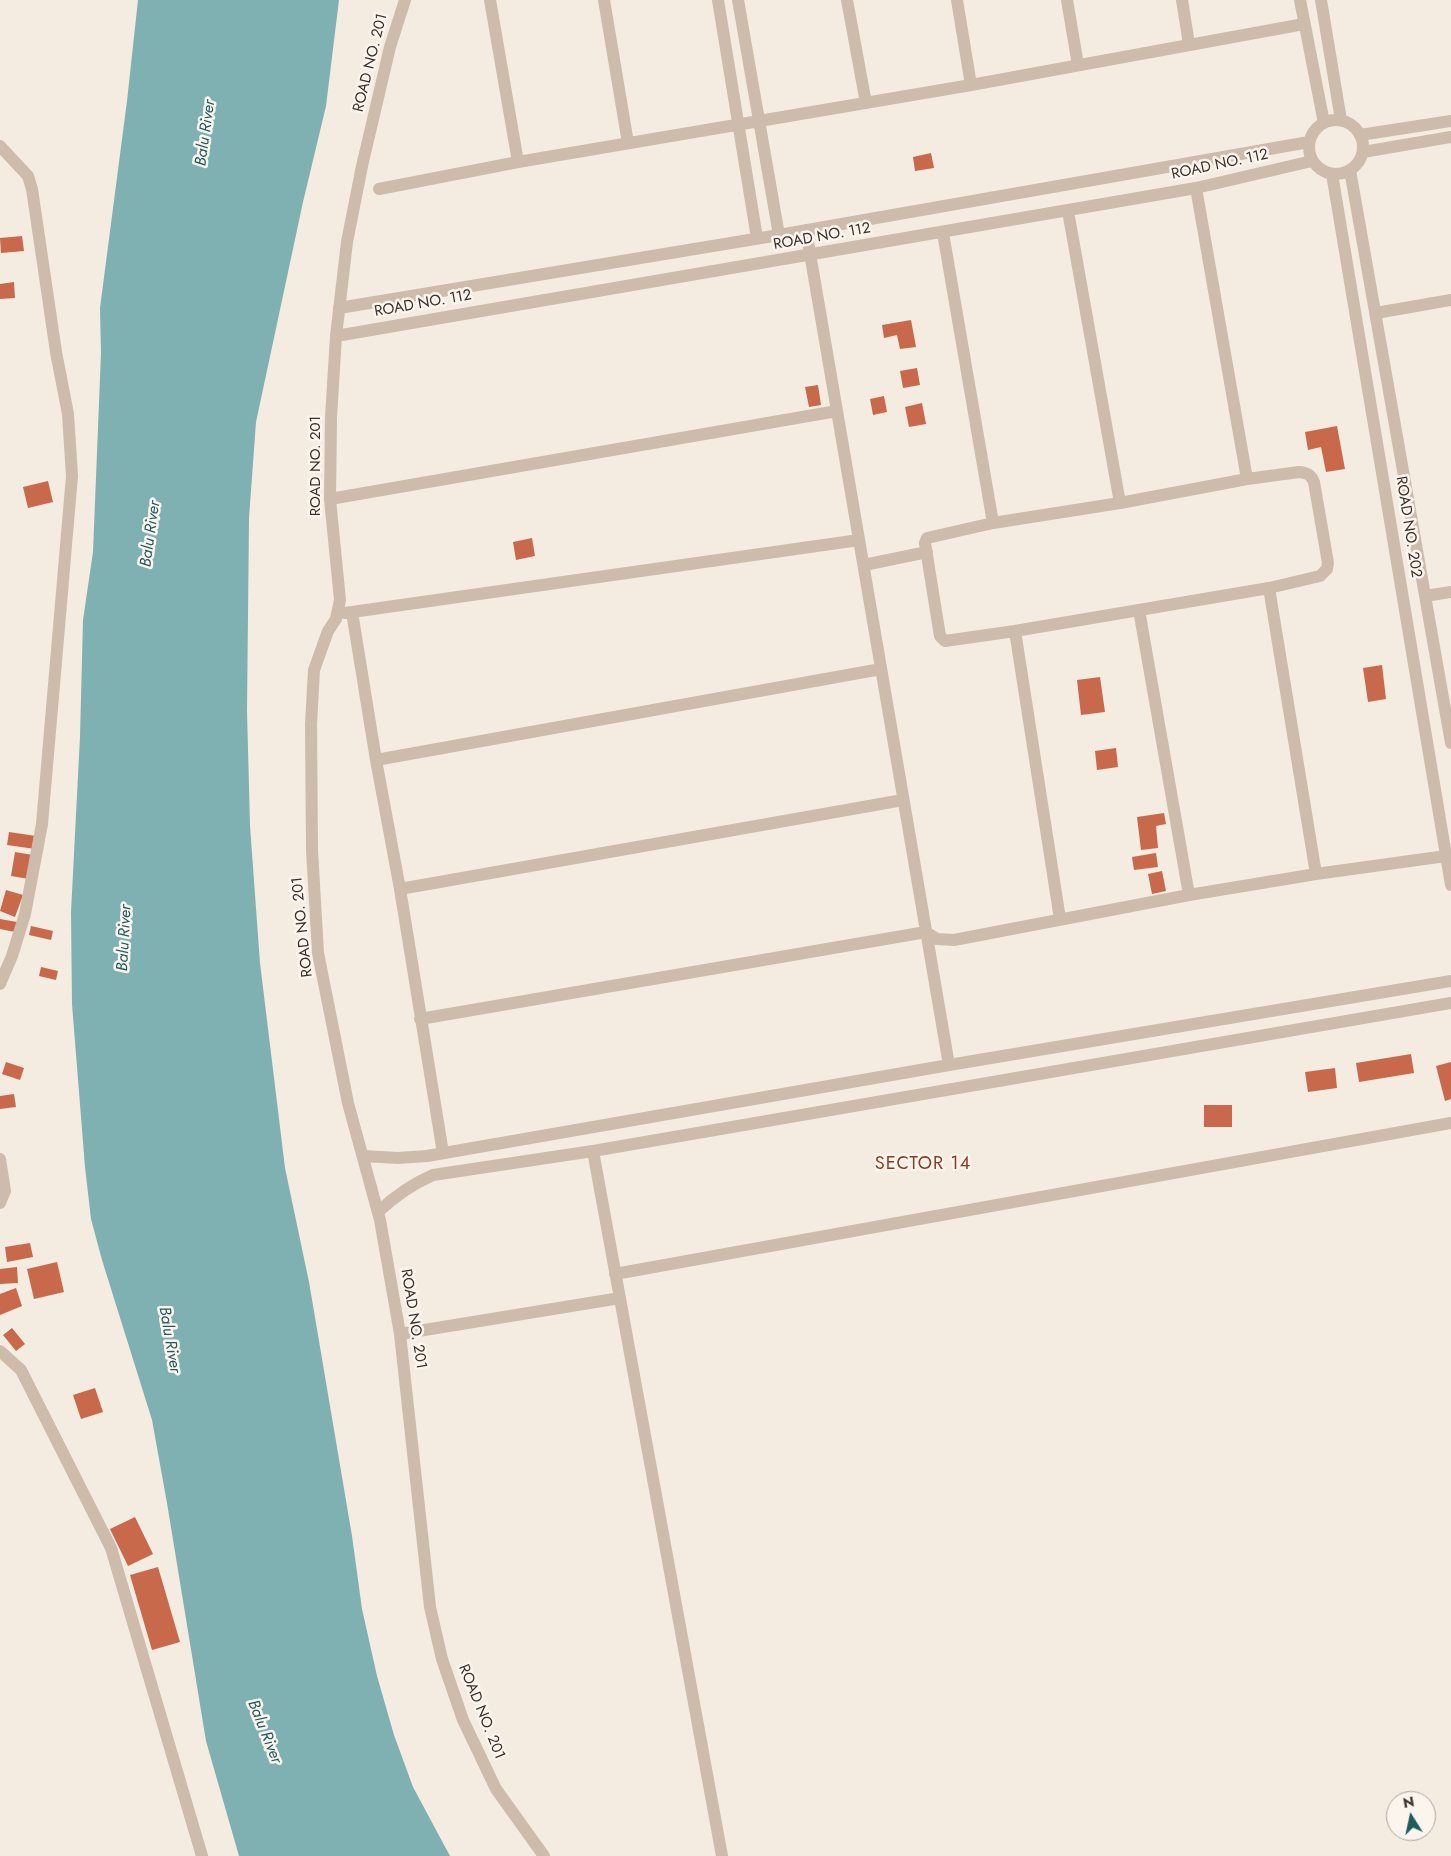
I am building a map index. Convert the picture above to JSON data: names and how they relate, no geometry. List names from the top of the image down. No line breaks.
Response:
{"streets":{"street":["ROAD NO. 201","ROAD NO. 112","ROAD NO. 202"]},"crossings":[["ROAD NO. 201","ROAD NO. 112"],["ROAD NO. 112","ROAD NO. 202"]],"districts":["SECTOR 14"],"water":["Balu River"],"north":"top"}
